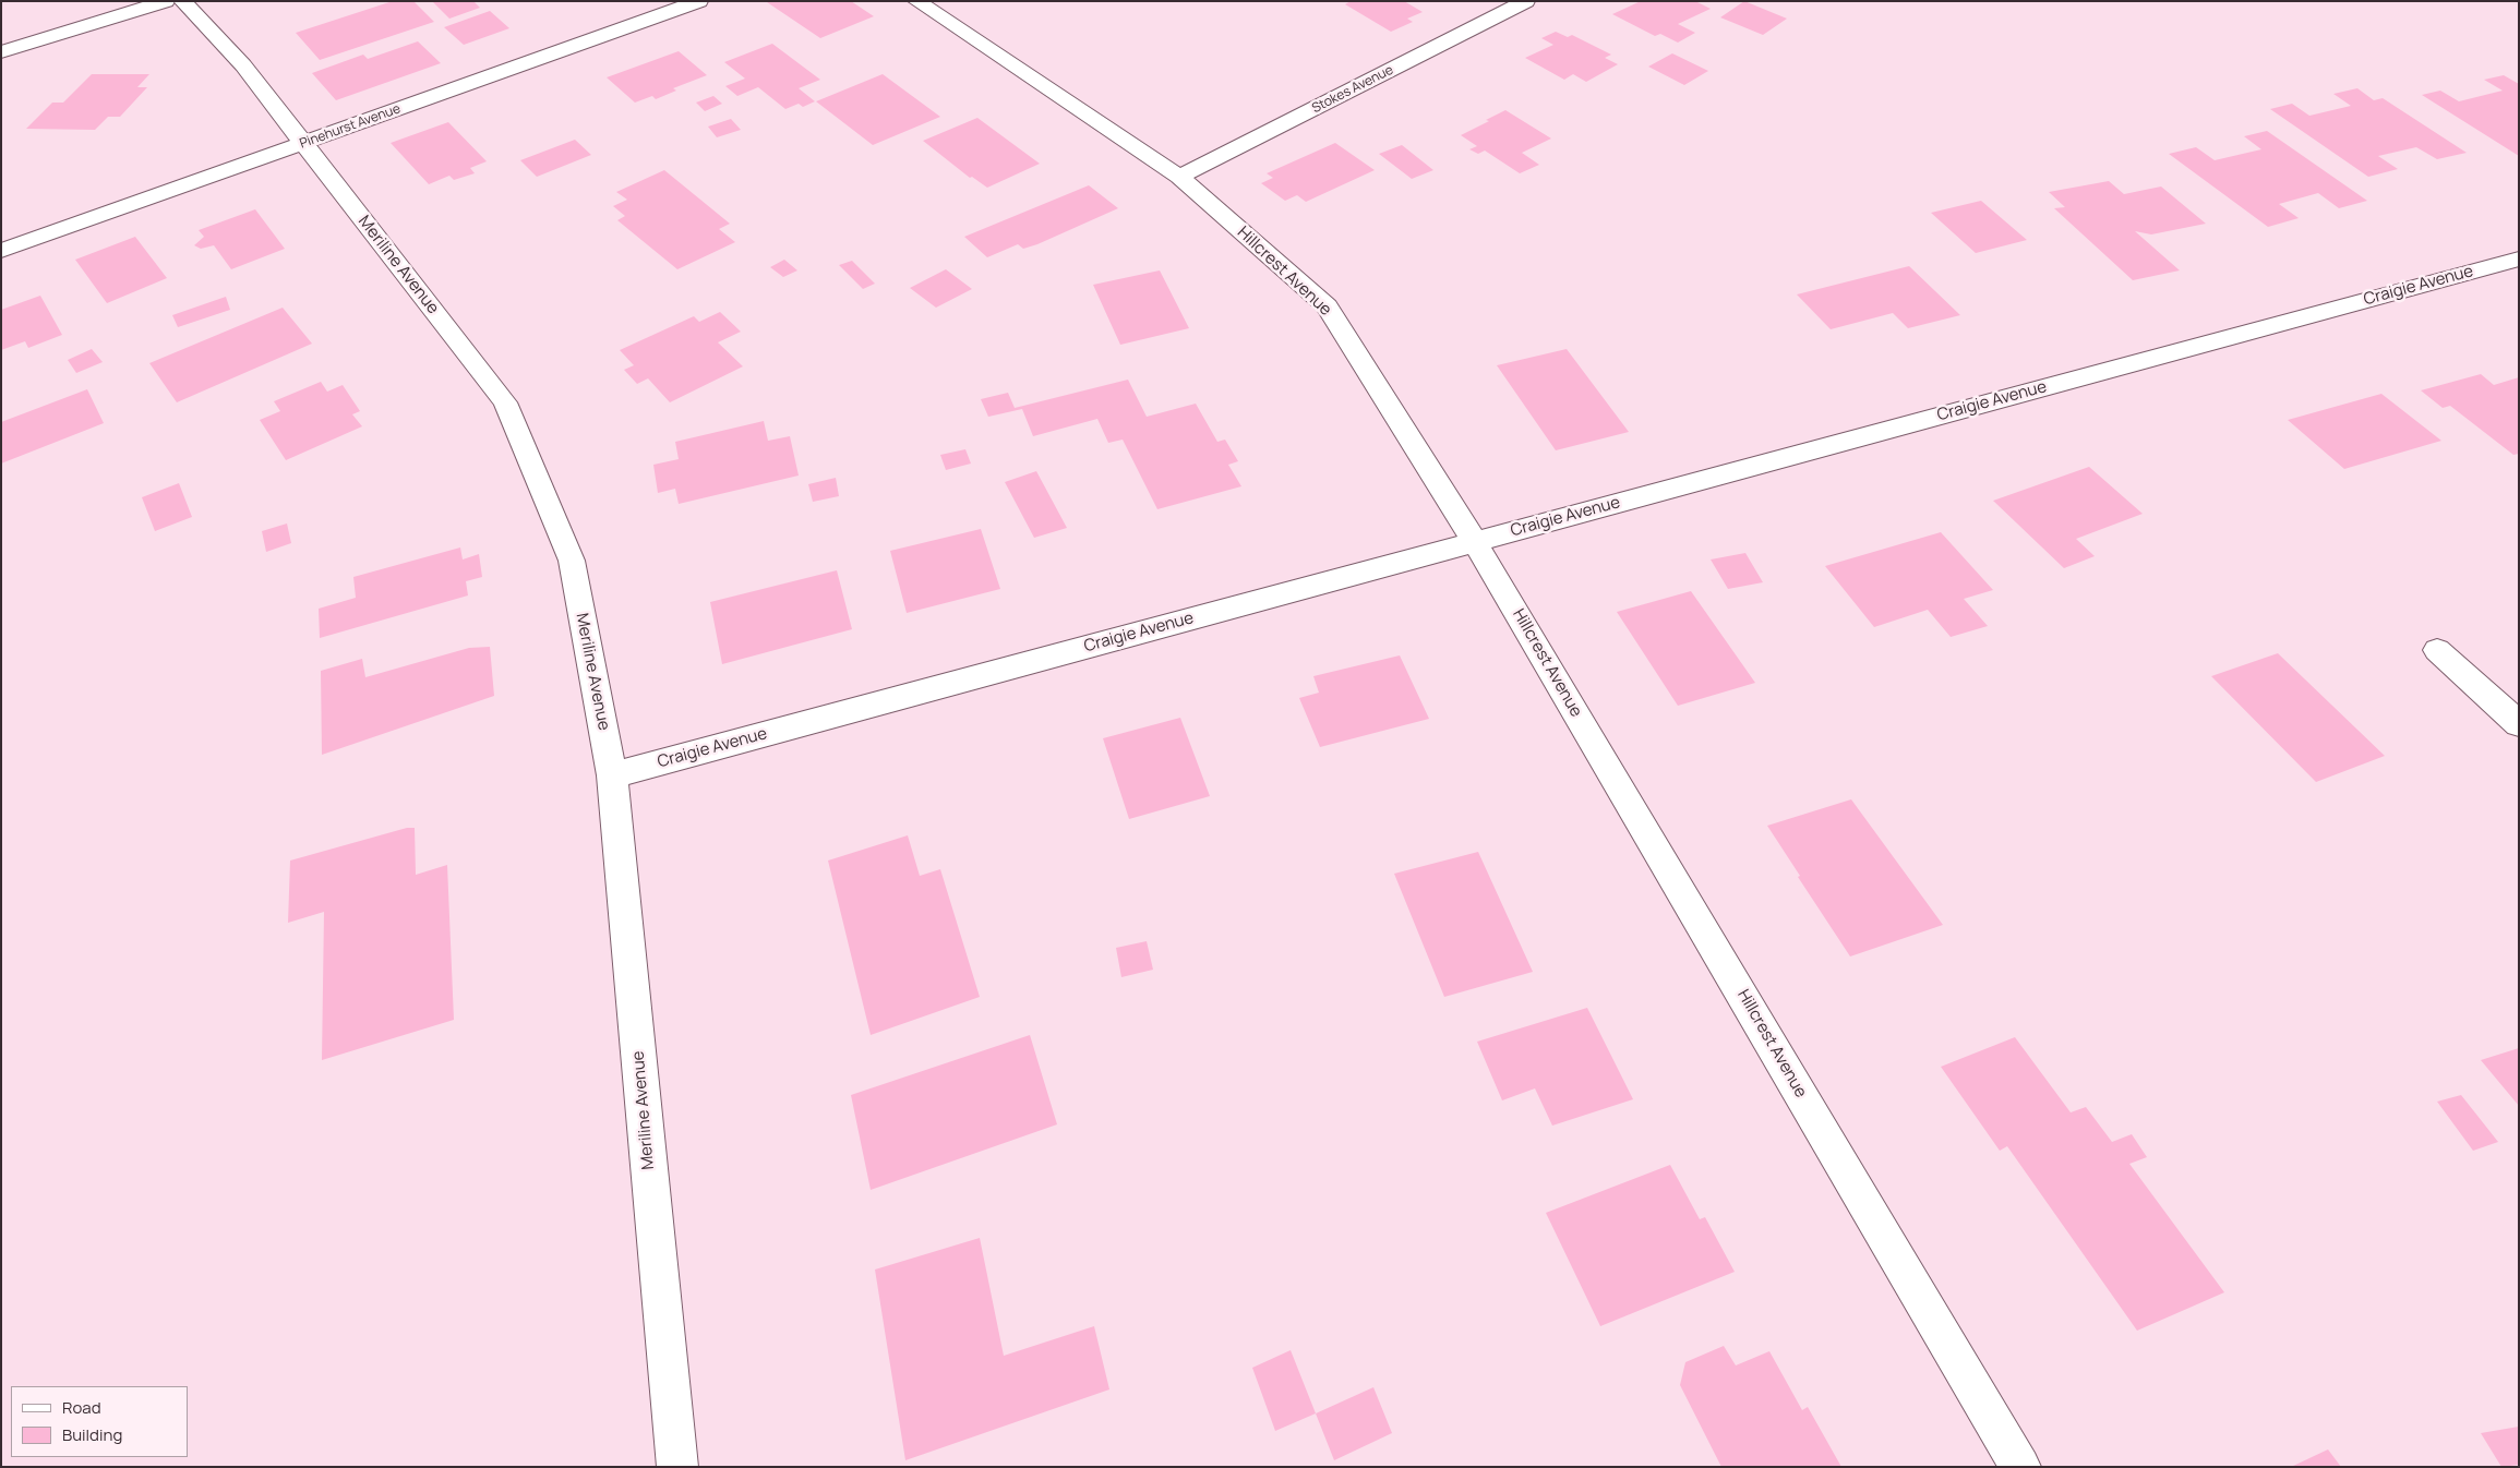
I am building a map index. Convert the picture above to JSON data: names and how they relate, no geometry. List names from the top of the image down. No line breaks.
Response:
{"streets":{"street":["Stokes Avenue","Pinehurst Avenue","Meriline Avenue","Hillcrest Avenue","Craigie Avenue"]},"crossings":[["Stokes Avenue","Hillcrest Avenue"],["Pinehurst Avenue","Meriline Avenue"],["Meriline Avenue","Craigie Avenue"],["Hillcrest Avenue","Craigie Avenue"]],"legend":["Road","Building"]}
